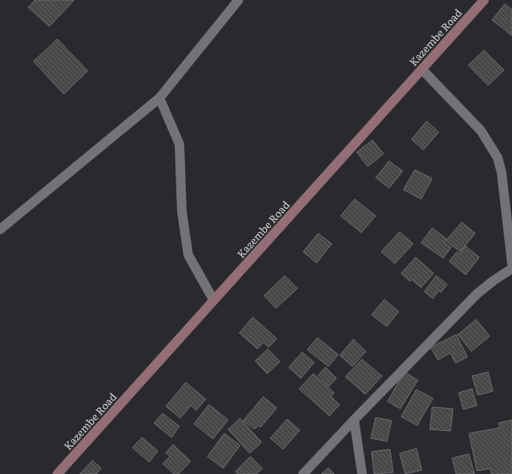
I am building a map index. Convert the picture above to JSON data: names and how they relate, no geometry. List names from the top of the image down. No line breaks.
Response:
{"streets":{"main road":["Kazembe Road"]}}
